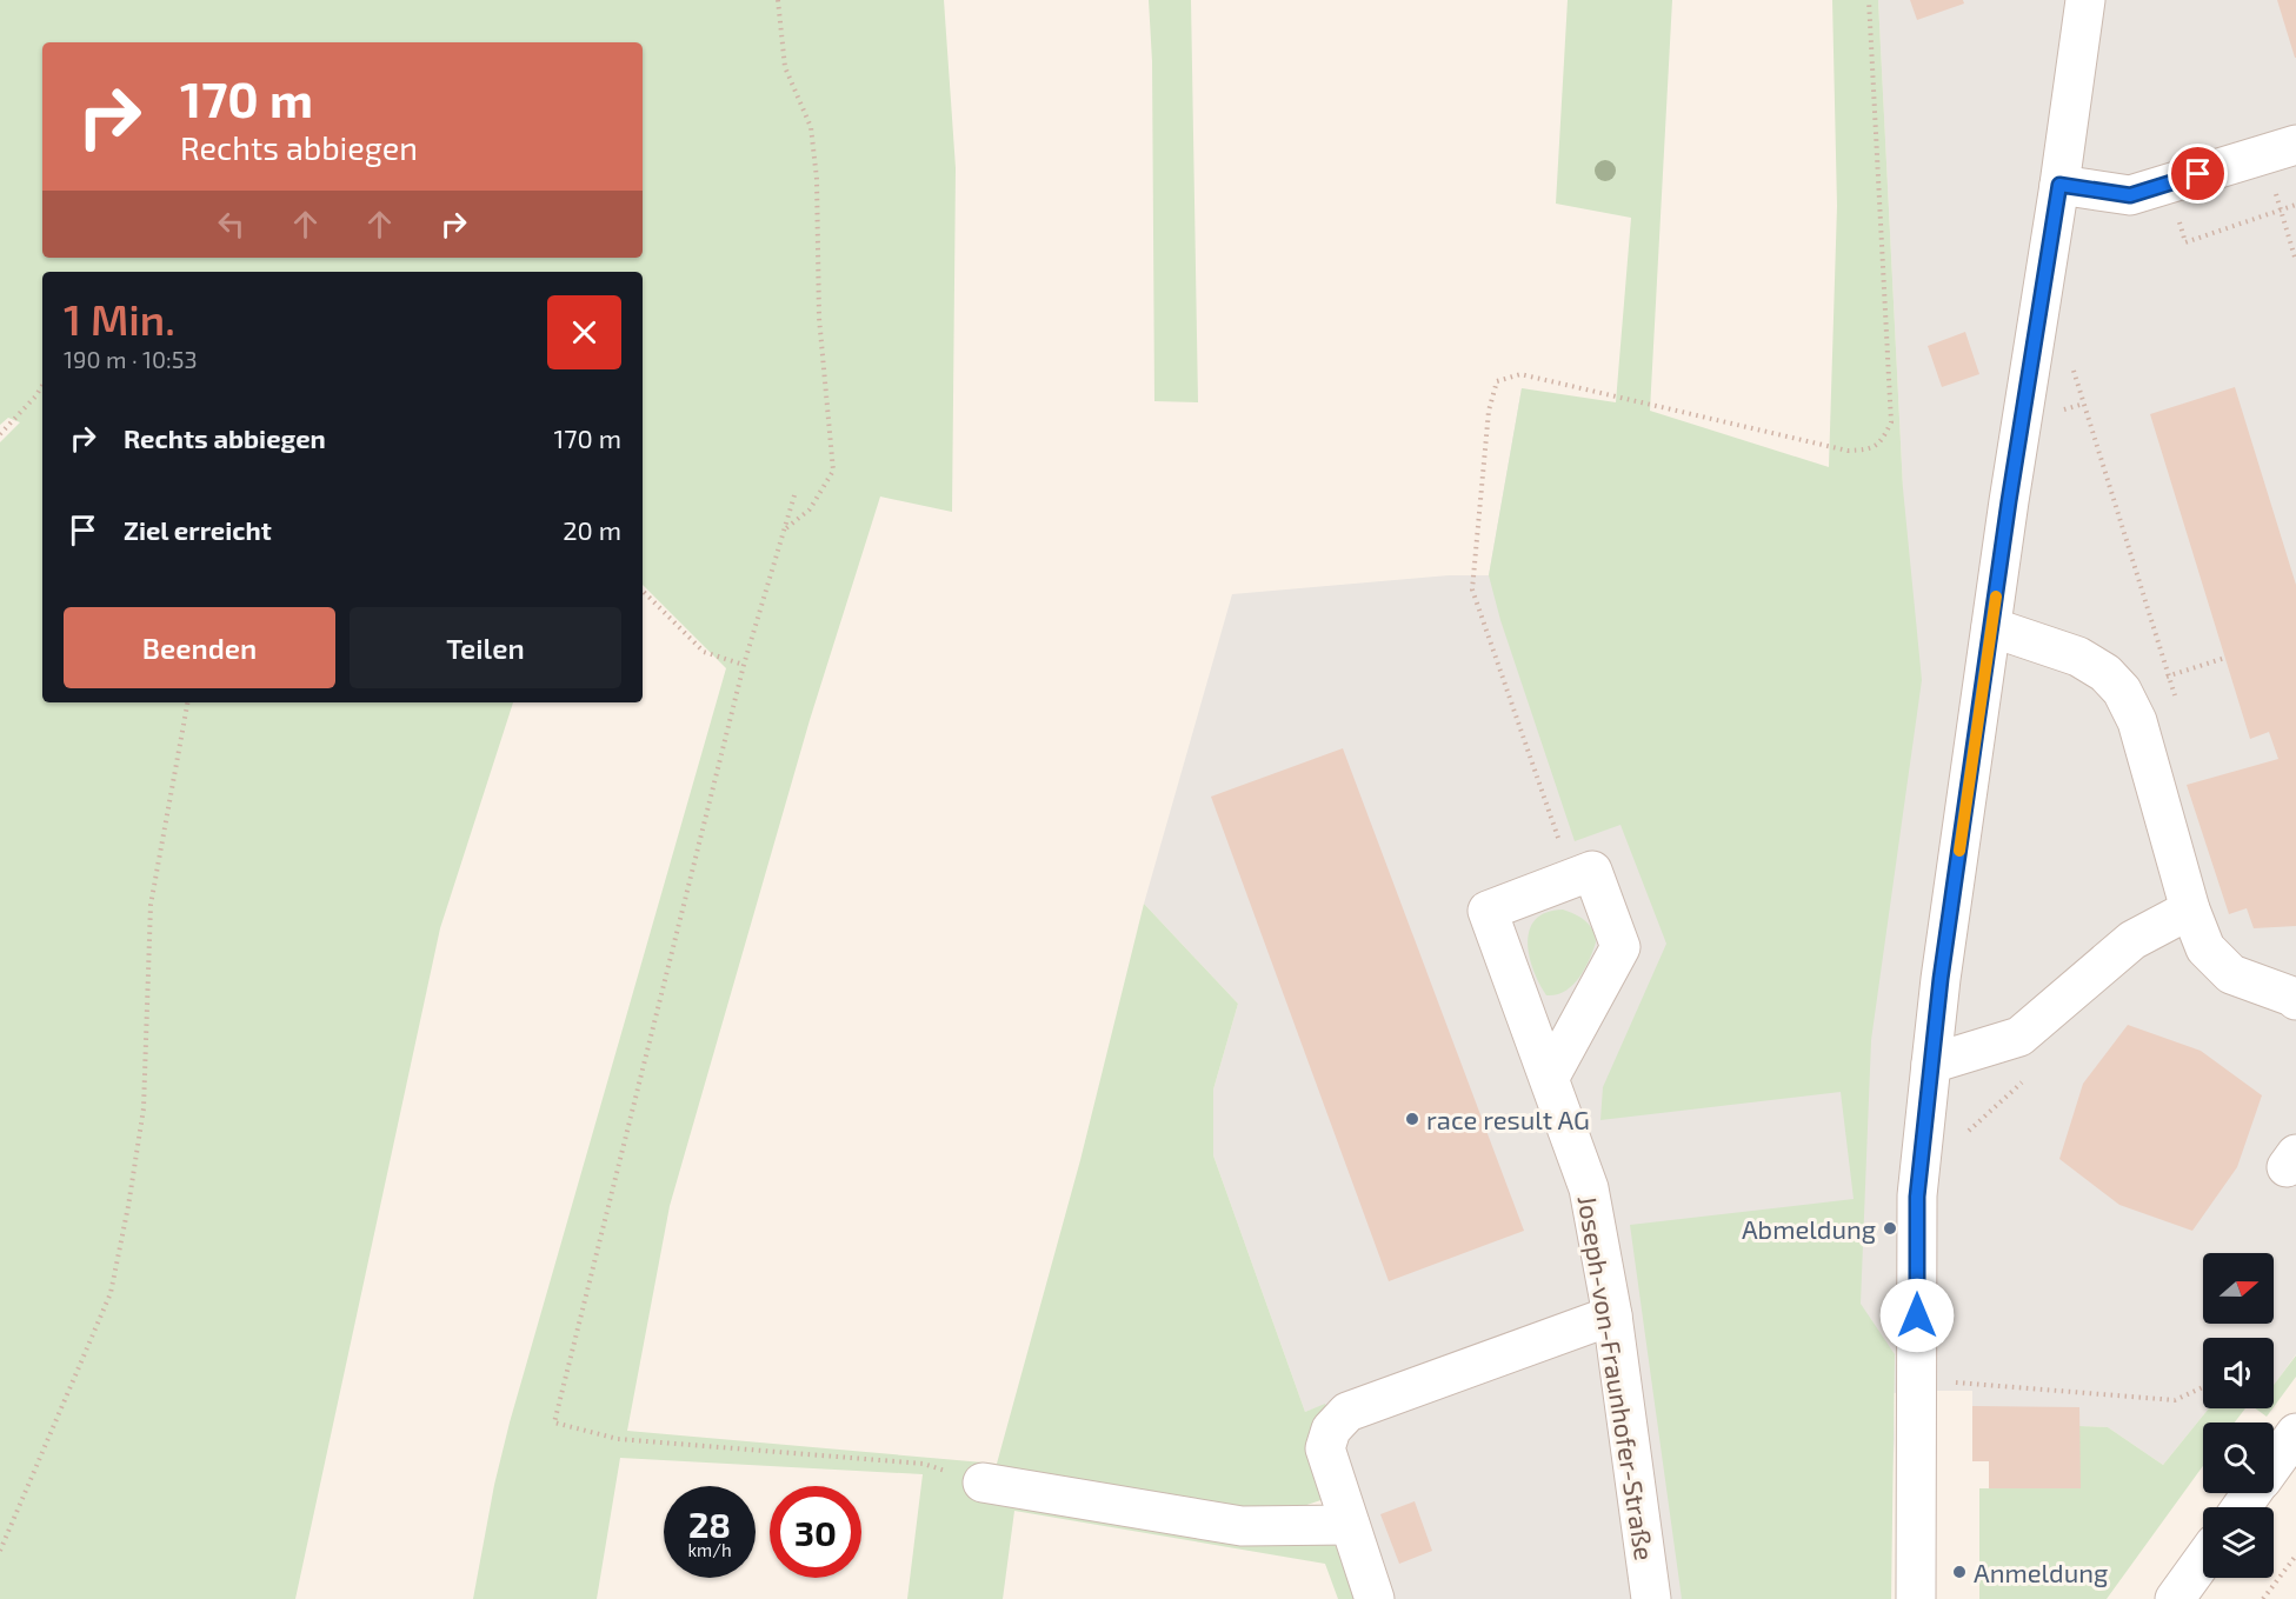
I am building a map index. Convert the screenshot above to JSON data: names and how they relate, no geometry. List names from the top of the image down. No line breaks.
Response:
{"streets":{"street":["Joseph-von-Fraunhofer-Straße"]},"places":["race result AG","Abmeldung","Anmeldung"],"north":"right","page":{"turn":["170 m","Rechts abbiegen"],"heading":["1 Min.","190 m · 10:53"],"list":[{"name":"Rechts abbiegen","value":"170 m"},{"name":"Ziel erreicht","value":"20 m"}],"buttons":["Beenden","Teilen"],"speed":"28 km/h","limit":"30"}}
